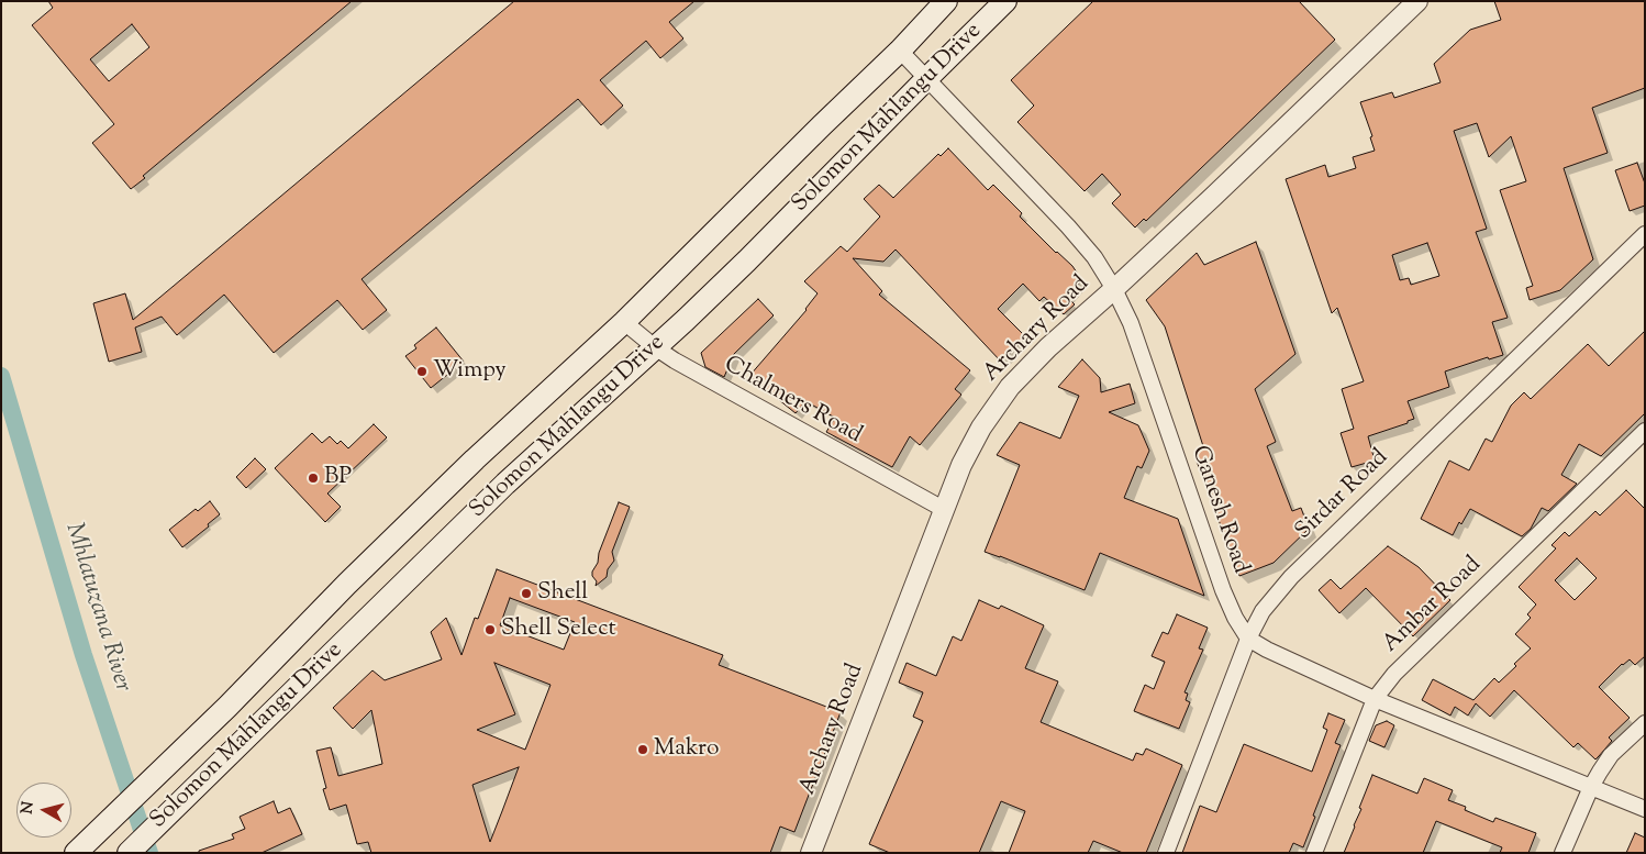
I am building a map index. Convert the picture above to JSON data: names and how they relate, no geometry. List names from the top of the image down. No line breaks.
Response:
{"streets":{"main road":["Solomon Mahlangu Drive"],"street":["Archary Road","Chalmers Road","Sirdar Road","Ganesh Road","Ambar Road"]},"crossings":[["Solomon Mahlangu Drive","Chalmers Road"],["Solomon Mahlangu Drive","Ganesh Road"],["Archary Road","Chalmers Road"],["Archary Road","Ganesh Road"],["Sirdar Road","Ganesh Road"]],"water":["Mhlatuzana River"],"places":["Wimpy","BP","Shell","Shell Select","Makro"],"north":"left"}
